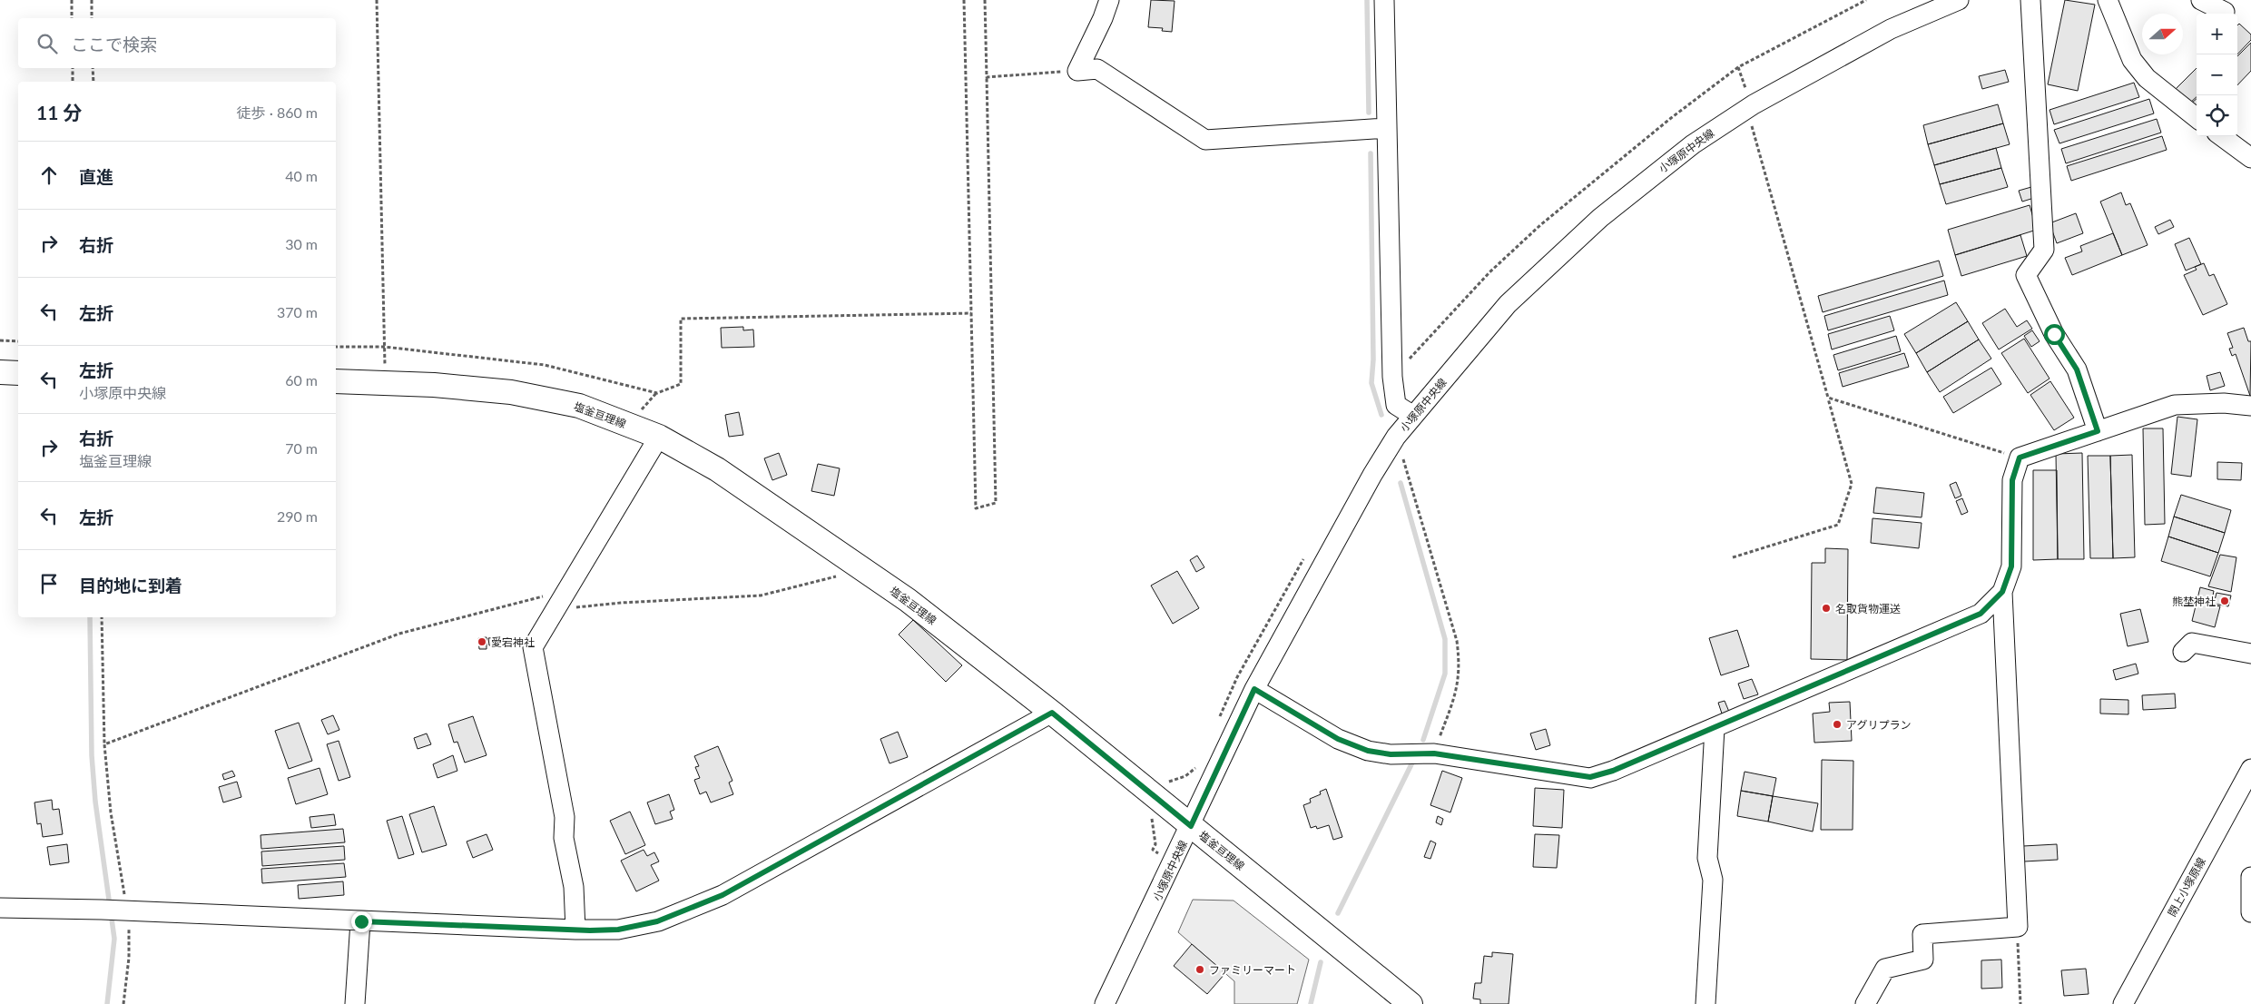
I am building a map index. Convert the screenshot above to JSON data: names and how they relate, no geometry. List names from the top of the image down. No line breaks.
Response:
{"streets":{"main road":["塩釜亘理線"],"street":["小塚原中央線","閖上小塚原線"]},"crossings":[["小塚原中央線","塩釜亘理線"]],"places":["熊埜神社","名取貨物運送","愛宕神社","アグリプラン","ファミリーマート"],"north":"right","page":{"map_buttons":["+","−"],"search":"ここで検索","heading":["11 分","徒歩 · 860 m"],"list":[["直進","40 m"],["右折","30 m"],["左折","370 m"],["左折","小塚原中央線","60 m"],["右折","塩釜亘理線","70 m"],["左折","290 m"],"目的地に到着"]}}
